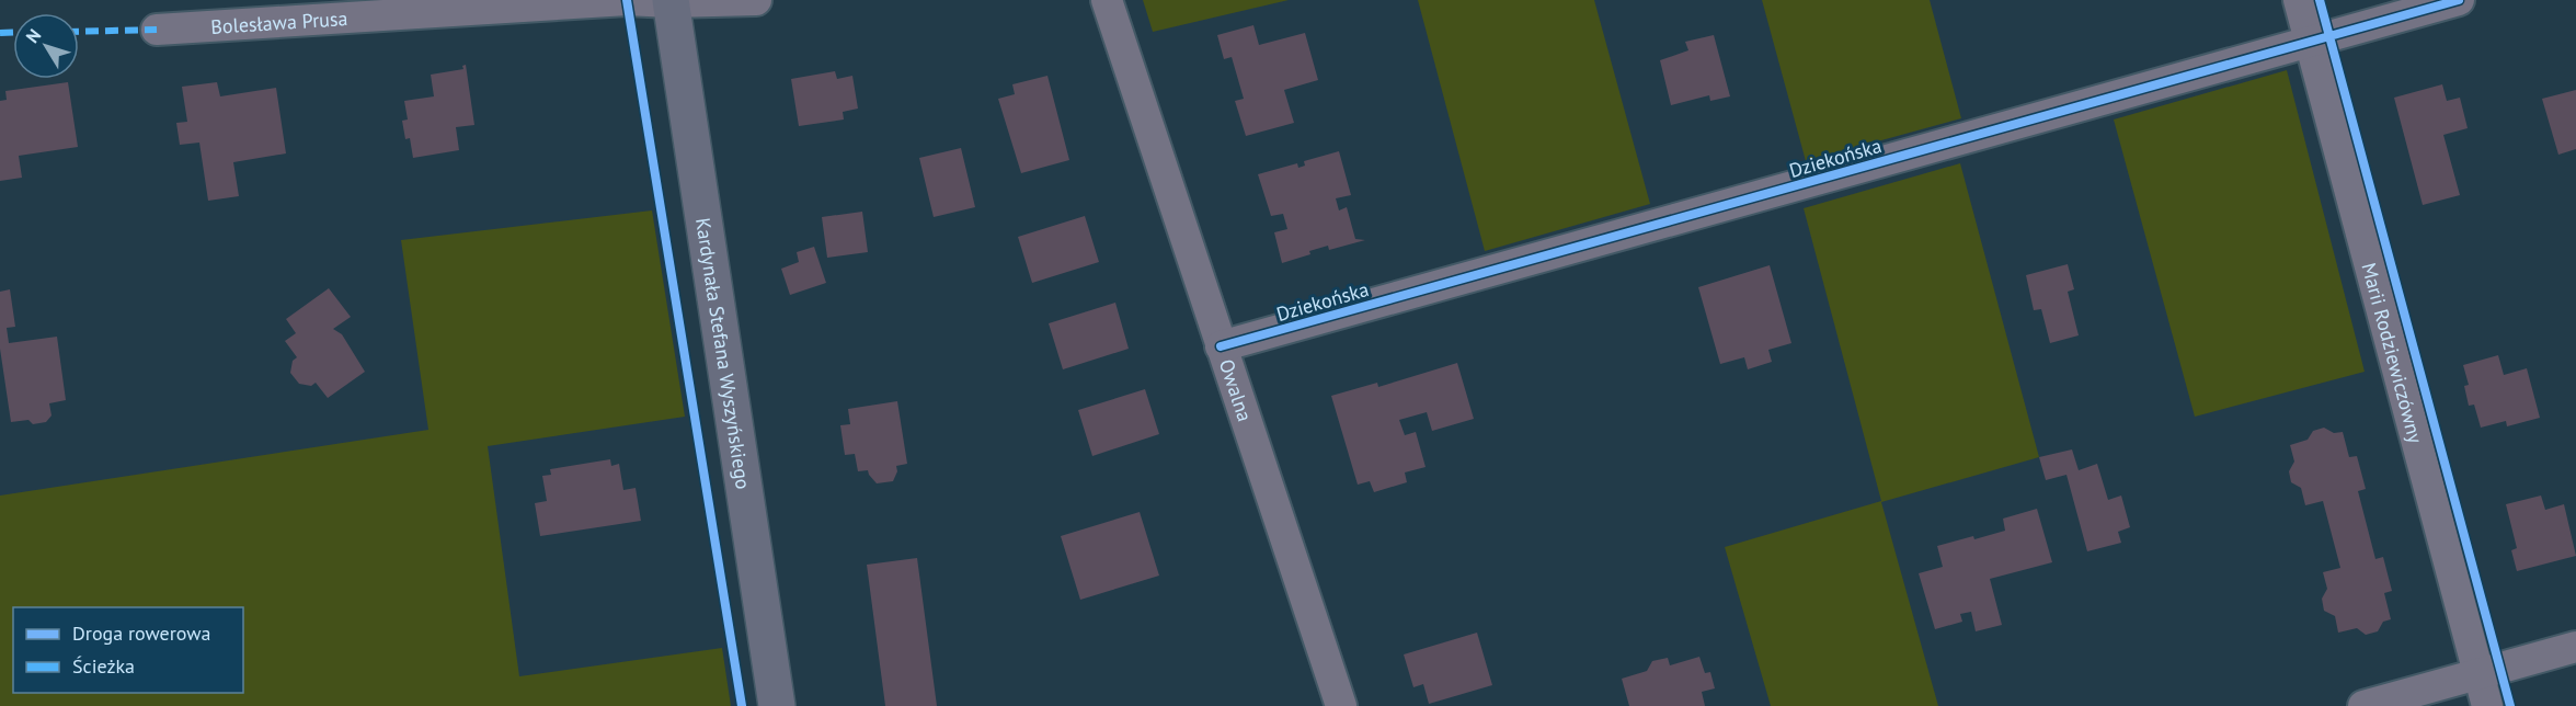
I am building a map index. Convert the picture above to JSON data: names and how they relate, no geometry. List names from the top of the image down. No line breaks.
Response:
{"streets":{"main road":["Kardynała Stefana Wyszyńskiego"],"street":["Bolesława Prusa","Dziekońska","Marii Rodziewiczówny","Owalna"]},"crossings":[["Bolesława Prusa","Kardynała Stefana Wyszyńskiego"],["Dziekońska","Marii Rodziewiczówny"],["Dziekońska","Owalna"]],"legend":["Droga rowerowa","Ścieżka"],"north":"top left"}
